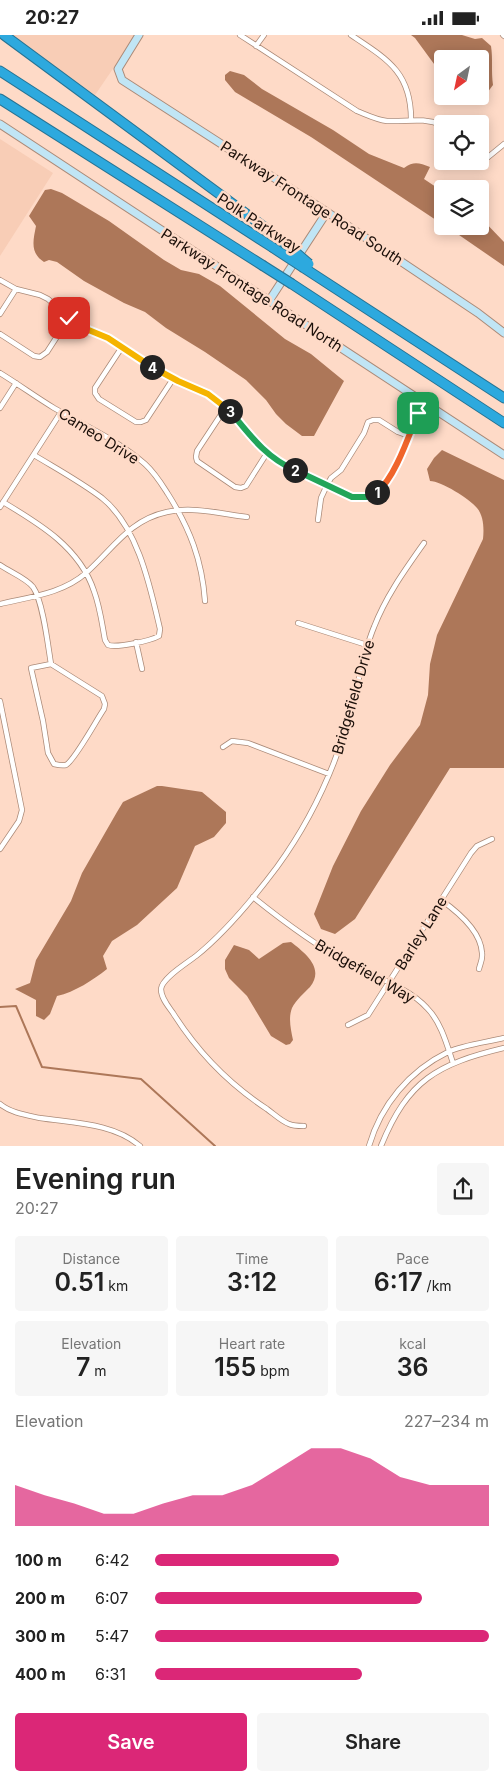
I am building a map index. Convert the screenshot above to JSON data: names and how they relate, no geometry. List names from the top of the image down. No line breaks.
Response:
{"streets":{"highway":["Polk Parkway"],"main road":["Parkway Frontage Road South","Parkway Frontage Road North"],"street":["Cameo Drive","Bridgefield Drive","Barley Lane","Bridgefield Way"]},"crossings":[["Bridgefield Drive","Bridgefield Way"],["Barley Lane","Bridgefield Way"]],"north":"bottom left","page":{"status":"20:27","pins":["4","3","2","1"],"heading":["Evening run","20:27"],"stats":[["Distance","0.51 km"],["Time","3:12"],["Pace","6:17 /km"],["Elevation","7 m"],["Heart rate","155 bpm"],["kcal","36"]],"chart":["Elevation","227–234 m"],"list":[{"name":"100 m","note":"6:42"},{"name":"200 m","note":"6:07"},{"name":"300 m","note":"5:47"},{"name":"400 m","note":"6:31"}],"buttons":["Save","Share"]}}
